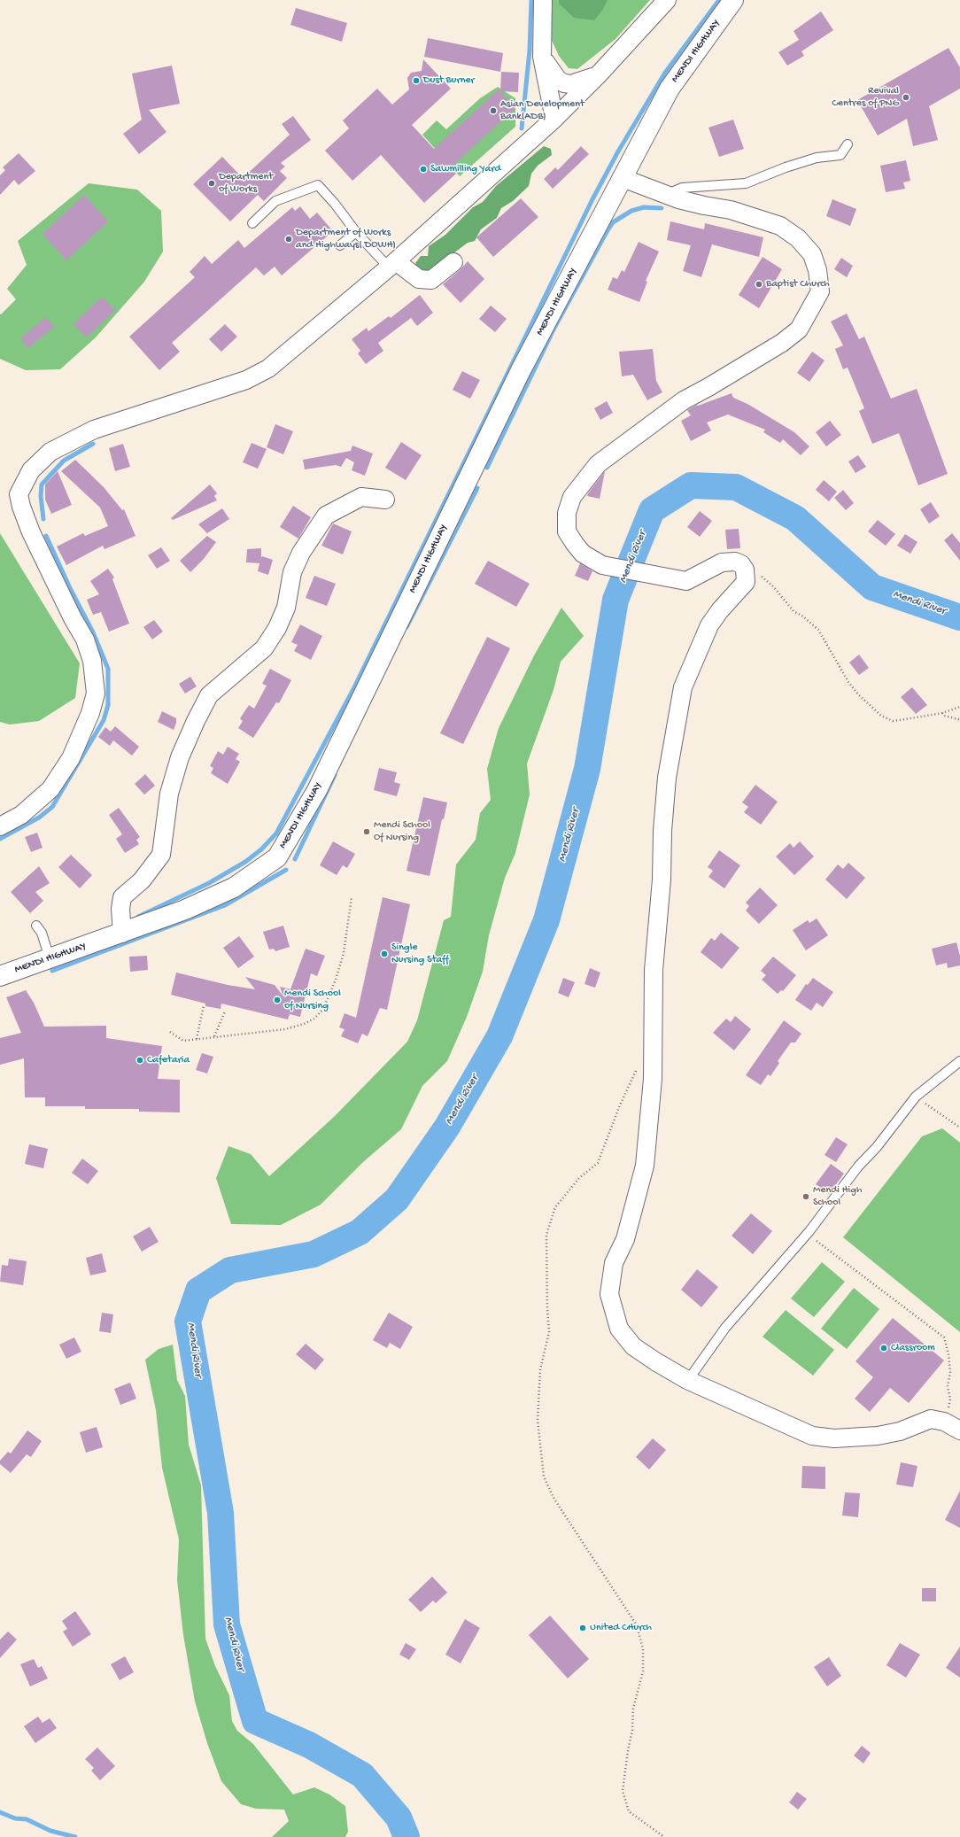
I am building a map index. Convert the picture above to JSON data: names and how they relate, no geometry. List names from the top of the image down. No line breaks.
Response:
{"streets":{"main road":["MENDI HIGHWAY"]},"water":["Mendi River"],"places":["Dust Burner","Revival Centres of PNG","Asian Development Bank(ADB)","Sawmilling Yard","Department of Works","Department of Works and Highways( DOWH)","Baptist Church","Mendi School Of Nursing","Single Nursing Staff","Mendi School of Nursing","Cafetaria","Mendi High School","Classroom","United CHurch"]}
